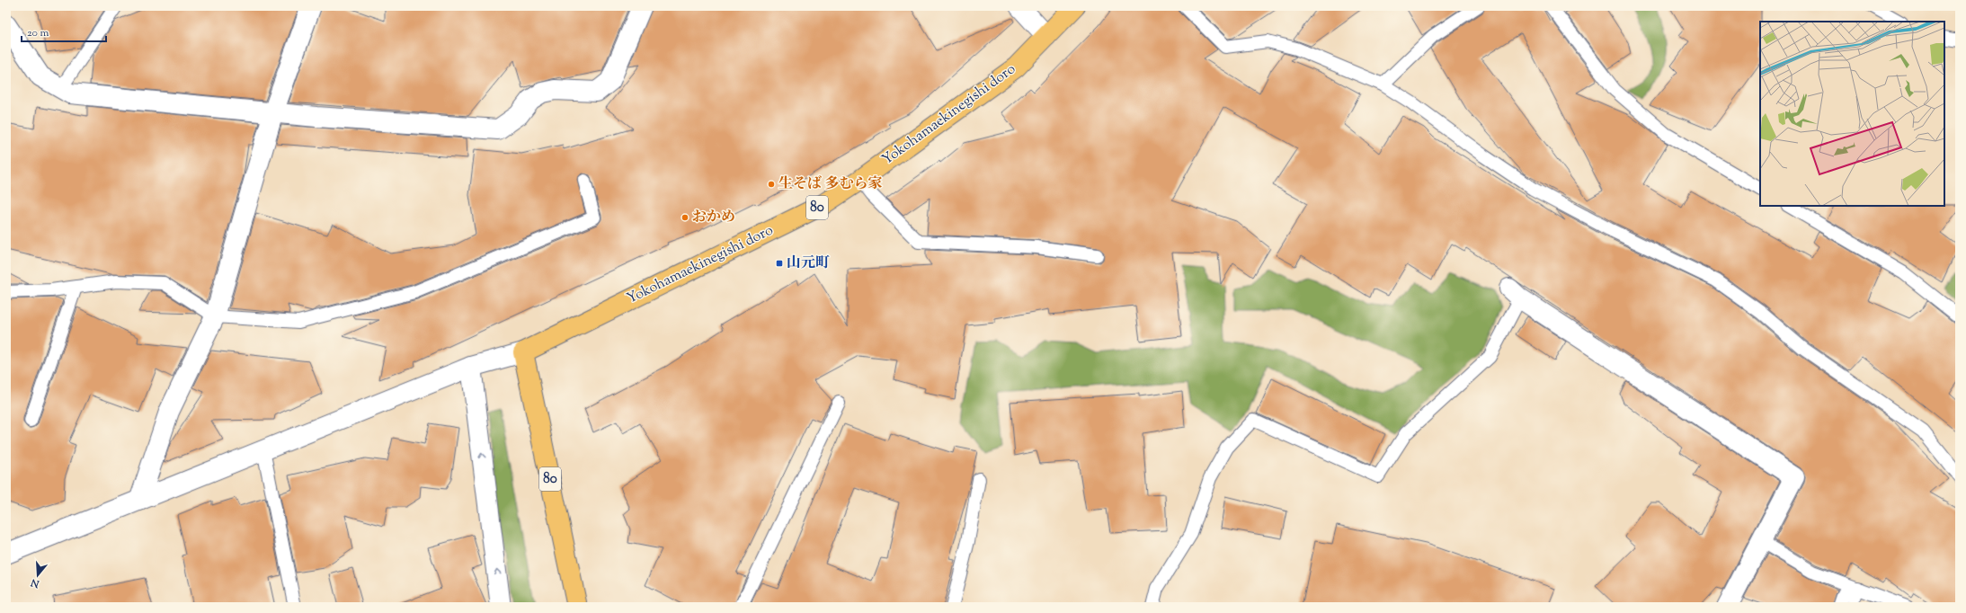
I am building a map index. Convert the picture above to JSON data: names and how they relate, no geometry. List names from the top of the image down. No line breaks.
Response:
{"streets":{"main road":["Yokohamaekinegishi doro","80"]},"crossings":[["Yokohamaekinegishi doro","80"]],"places":{"other":["生そば 多むら家","おかめ"],"transit":["山元町"]},"scale_bar":"20 m","north":"bottom"}
